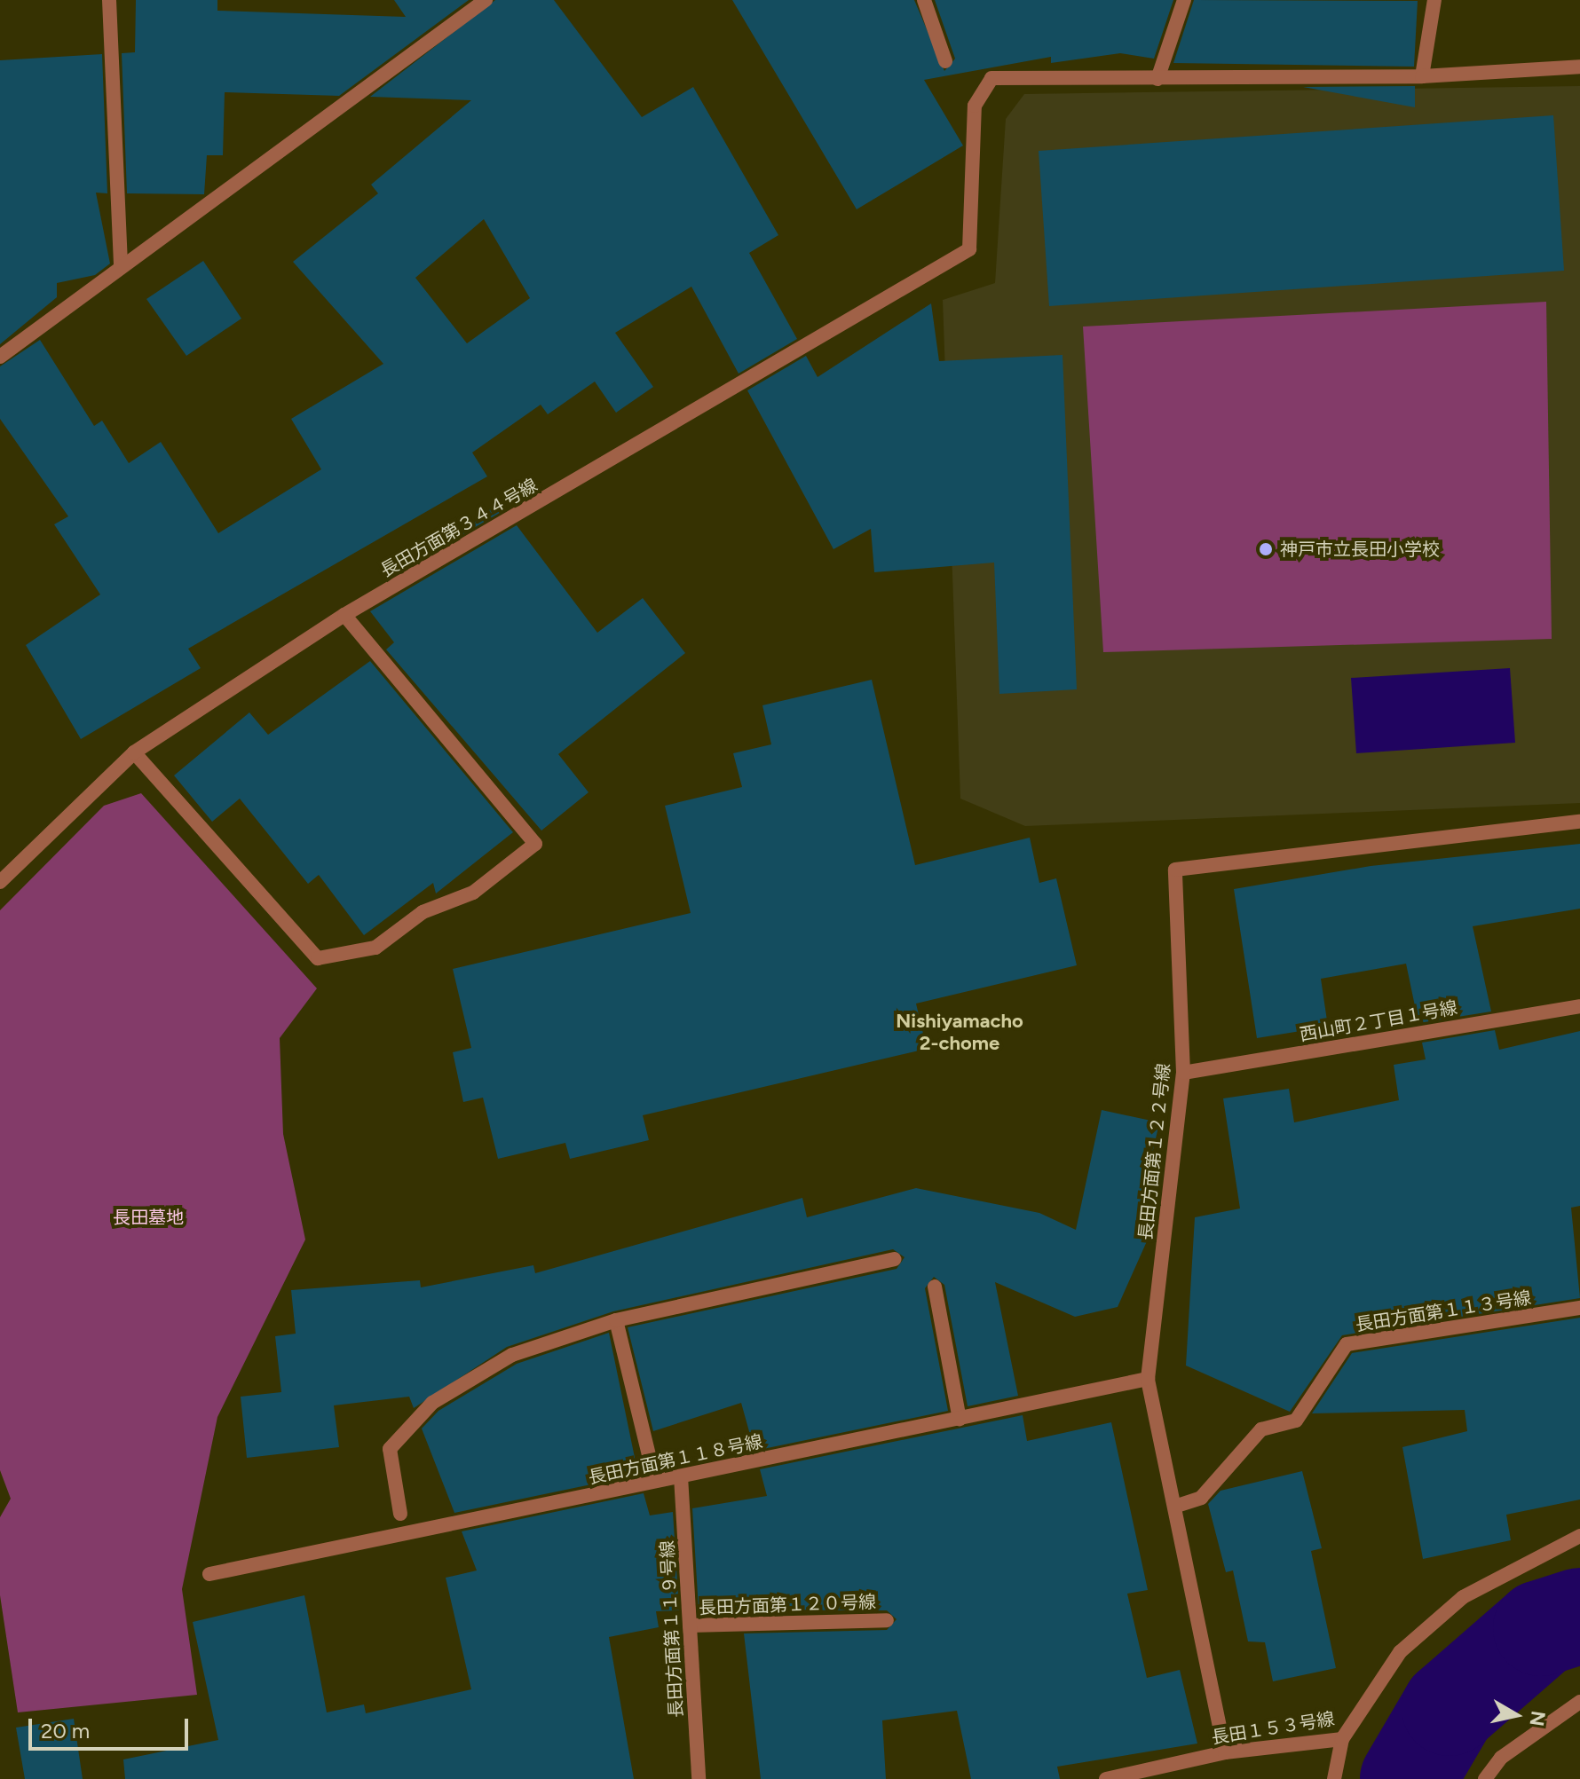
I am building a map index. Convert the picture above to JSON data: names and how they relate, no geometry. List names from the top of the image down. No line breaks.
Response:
{"streets":{"street":["長田方面第３４４号線","西山町２丁目１号線","長田方面第１２２号線","長田方面第１１３号線","長田方面第１１８号線","長田方面第１２０号線","長田方面第１１９号線","長田１５３号線"]},"crossings":[["西山町２丁目１号線","長田方面第１２２号線"],["長田方面第１２２号線","長田方面第１１３号線"],["長田方面第１２２号線","長田方面第１１８号線"],["長田方面第１２２号線","長田１５３号線"],["長田方面第１１８号線","長田方面第１１９号線"],["長田方面第１２０号線","長田方面第１１９号線"]],"districts":["Nishiyamacho 2-chome"],"parks":["長田墓地"],"places":["神戸市立長田小学校"],"scale_bar":"20 m","north":"right"}
